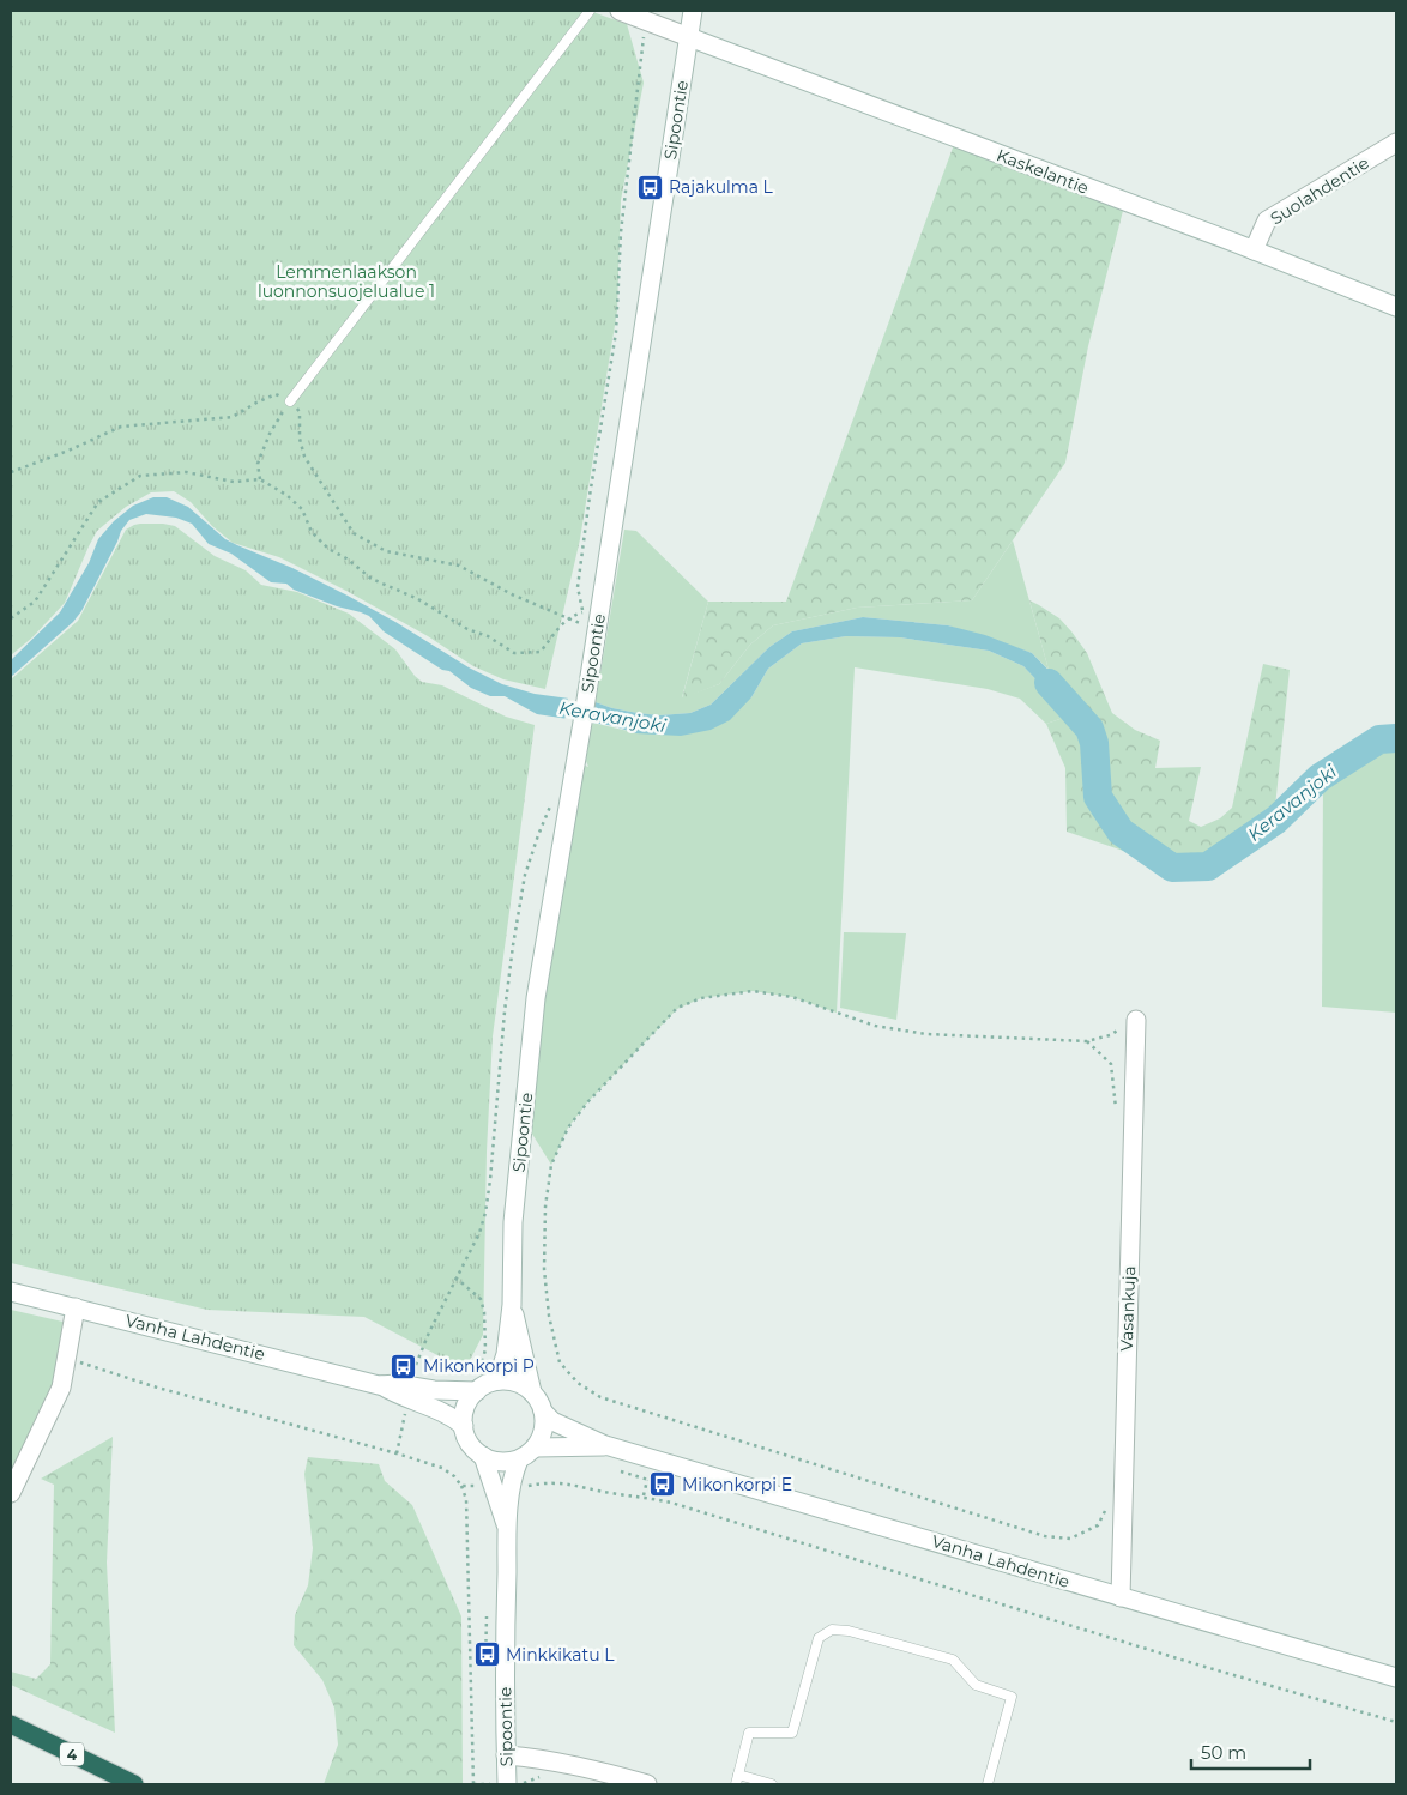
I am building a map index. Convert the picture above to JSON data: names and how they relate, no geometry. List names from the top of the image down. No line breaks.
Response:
{"streets":{"highway":["4"],"main road":["Sipoontie","Kaskelantie","Suolahdentie","Vasankuja","Vanha Lahdentie"]},"crossings":[["Sipoontie","Kaskelantie"],["Sipoontie","Vanha Lahdentie"],["Kaskelantie","Suolahdentie"],["Vasankuja","Vanha Lahdentie"]],"water":["Keravanjoki"],"parks":["Lemmenlaakson luonnonsuojelualue 1"],"places":{"bus stop":["Rajakulma L","Mikonkorpi P","Mikonkorpi E","Minkkikatu L"]},"scale_bar":"50 m"}
